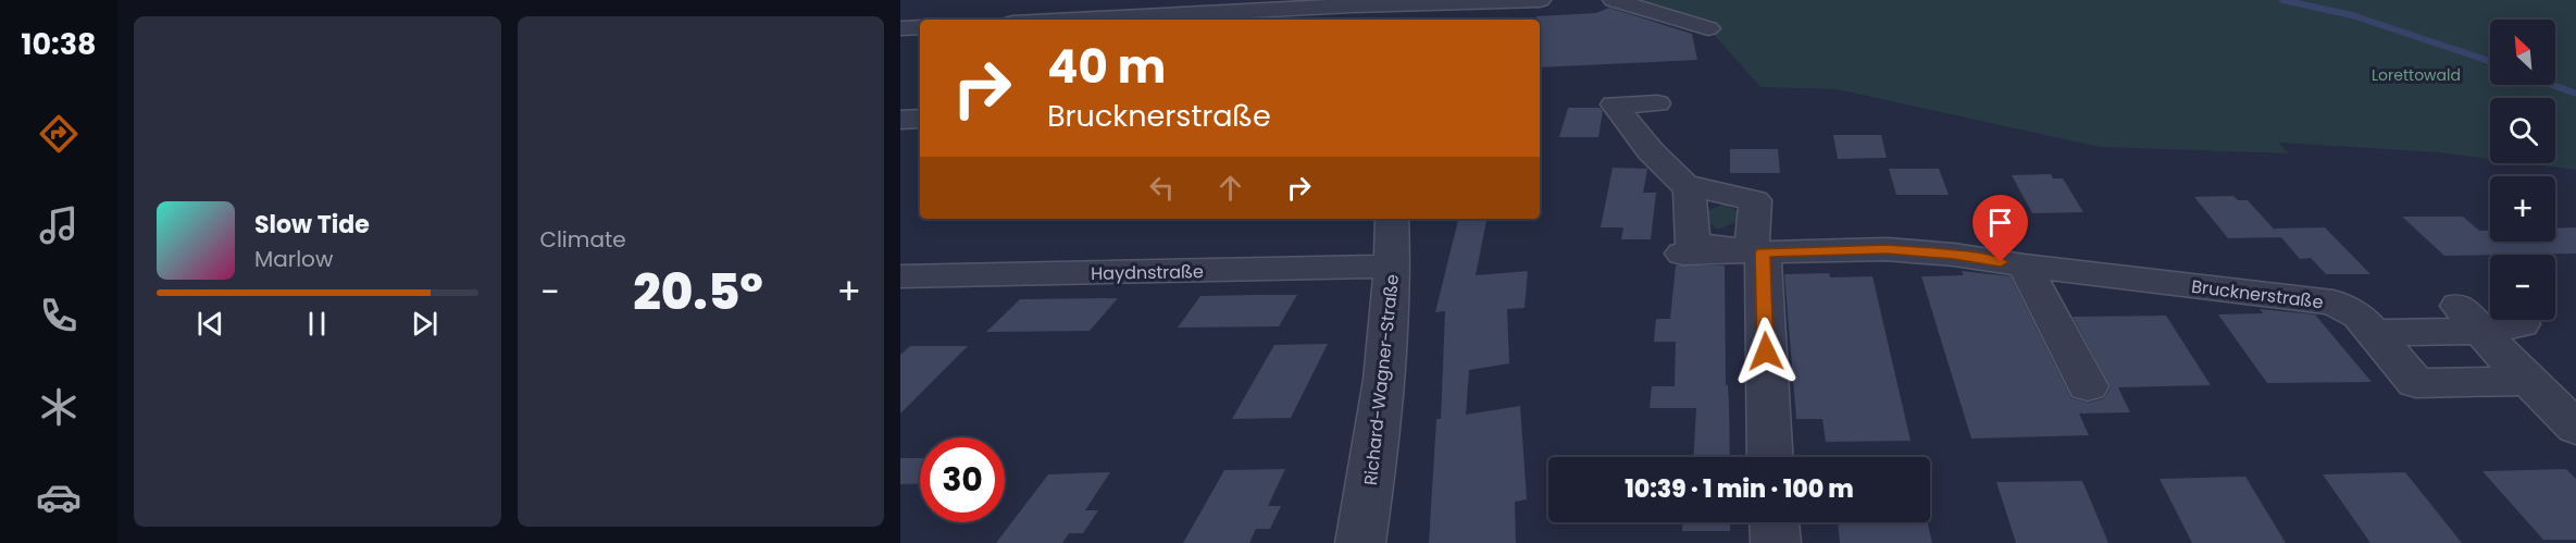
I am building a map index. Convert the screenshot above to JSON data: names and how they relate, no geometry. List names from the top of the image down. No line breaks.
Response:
{"streets":{"street":["Haydnstraße","Brucknerstraße","Richard-Wagner-Straße"]},"crossings":[["Haydnstraße","Richard-Wagner-Straße"]],"parks":["Lorettowald"],"north":"top left","page":{"tabs":"10:38","tile":"Climate","map_buttons":["+","−"],"turn":["40 m","Brucknerstraße"],"song":["Slow Tide","Marlow"],"heat":["−","20.5°","+"],"limit":"30","trip":"10:39 · 1 min · 100 m"}}
